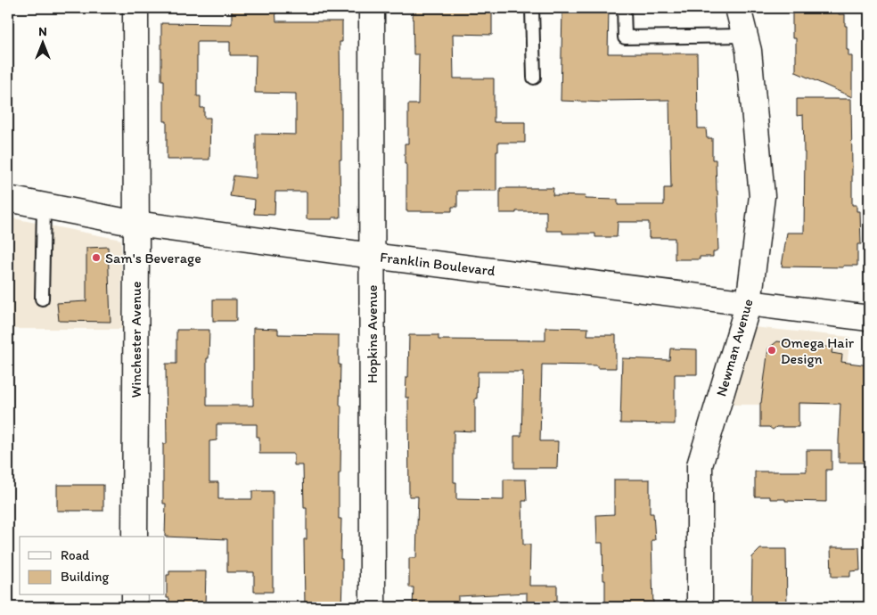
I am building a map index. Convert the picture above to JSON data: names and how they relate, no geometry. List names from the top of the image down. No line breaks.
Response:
{"streets":{"street":["Franklin Boulevard","Hopkins Avenue","Winchester Avenue","Newman Avenue"]},"crossings":[["Franklin Boulevard","Hopkins Avenue"],["Franklin Boulevard","Winchester Avenue"],["Franklin Boulevard","Newman Avenue"]],"places":["Sam's Beverage","Omega Hair Design"],"legend":["Road","Building"],"north":"top"}
